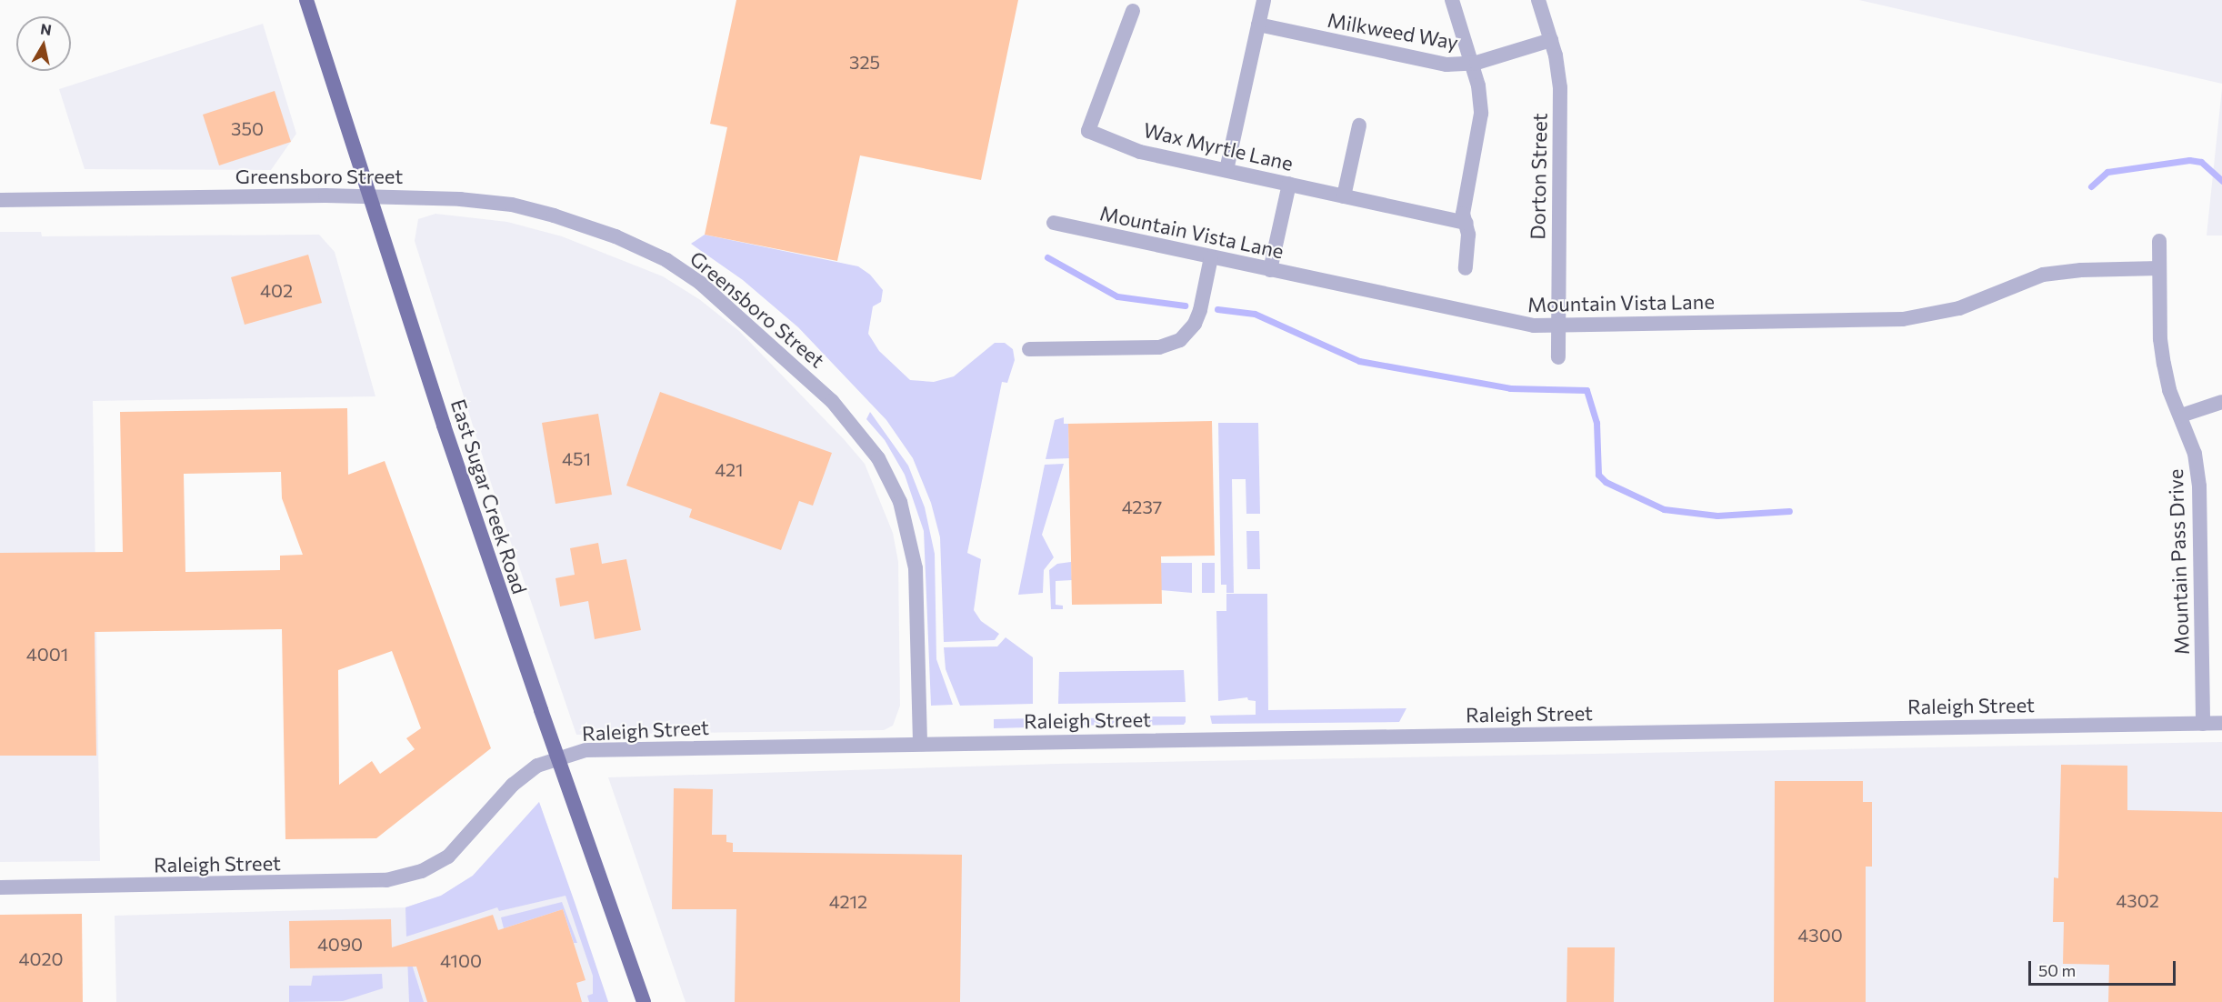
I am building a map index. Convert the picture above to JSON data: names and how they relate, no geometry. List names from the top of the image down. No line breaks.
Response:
{"streets":{"main road":["East Sugar Creek Road"],"street":["Milkweed Way","Wax Myrtle Lane","Greensboro Street","Dorton Street","Mountain Vista Lane","Mountain Pass Drive","Raleigh Street"]},"crossings":[["Milkweed Way","Dorton Street"],["Greensboro Street","East Sugar Creek Road"],["Greensboro Street","Raleigh Street"],["Dorton Street","Mountain Vista Lane"],["Mountain Vista Lane","Mountain Pass Drive"],["Mountain Pass Drive","Raleigh Street"]],"house_numbers":["325","350","402","451","421","4237","4001","4302","4212","4300","4090","4020","4100"],"scale_bar":"50 m","north":"top"}
